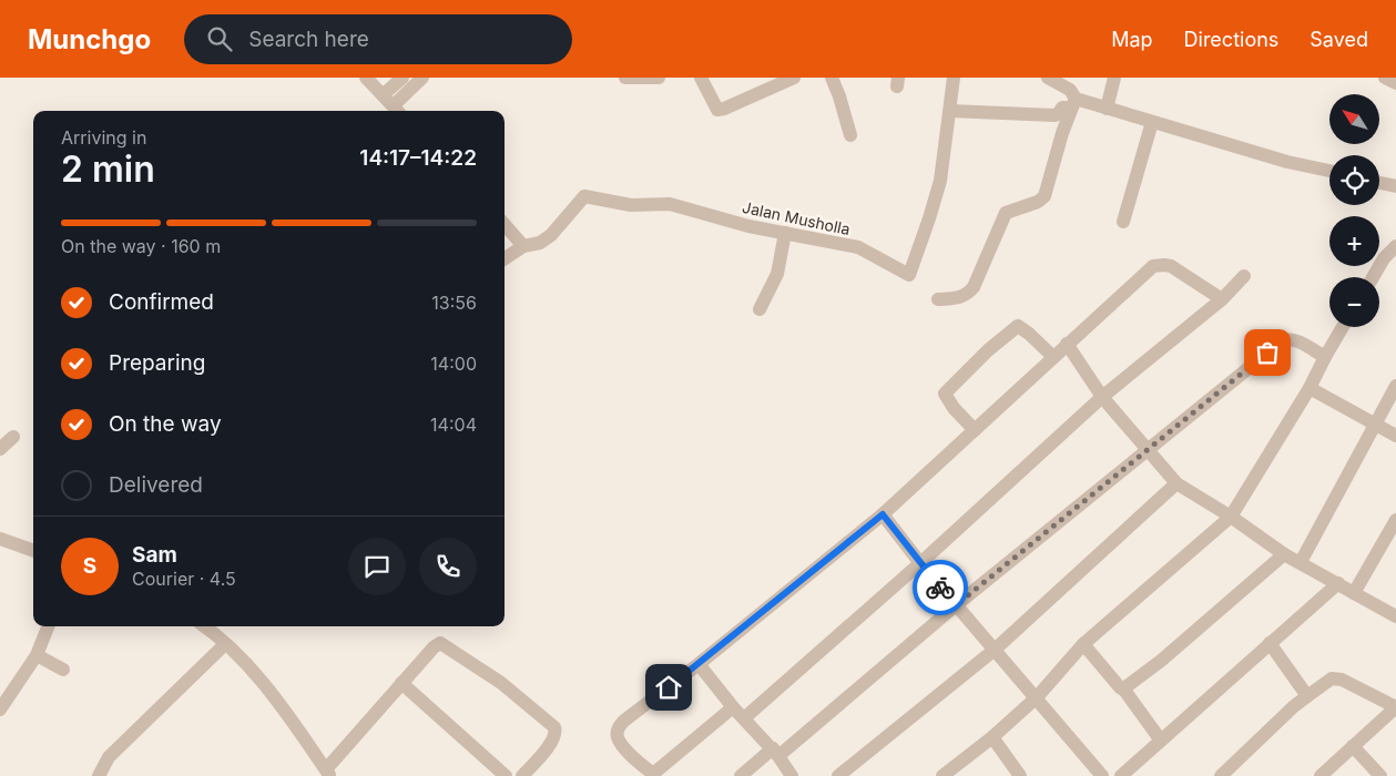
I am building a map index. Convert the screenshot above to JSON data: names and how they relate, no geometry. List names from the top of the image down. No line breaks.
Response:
{"streets":{"street":["Jalan Musholla"]},"north":"top left","page":{"header":"Munchgo","search":"Search here","nav":["Map","Directions","Saved"],"map_buttons":["+","−"],"heading":["2 min","Arriving in","14:17–14:22"],"panel":["Sam","Courier · 4.5"],"bar":"On the way · 160 m","list":[["Confirmed","13:56"],["Preparing","14:00"],["On the way","14:04"],"Delivered"],"round":"S"}}
